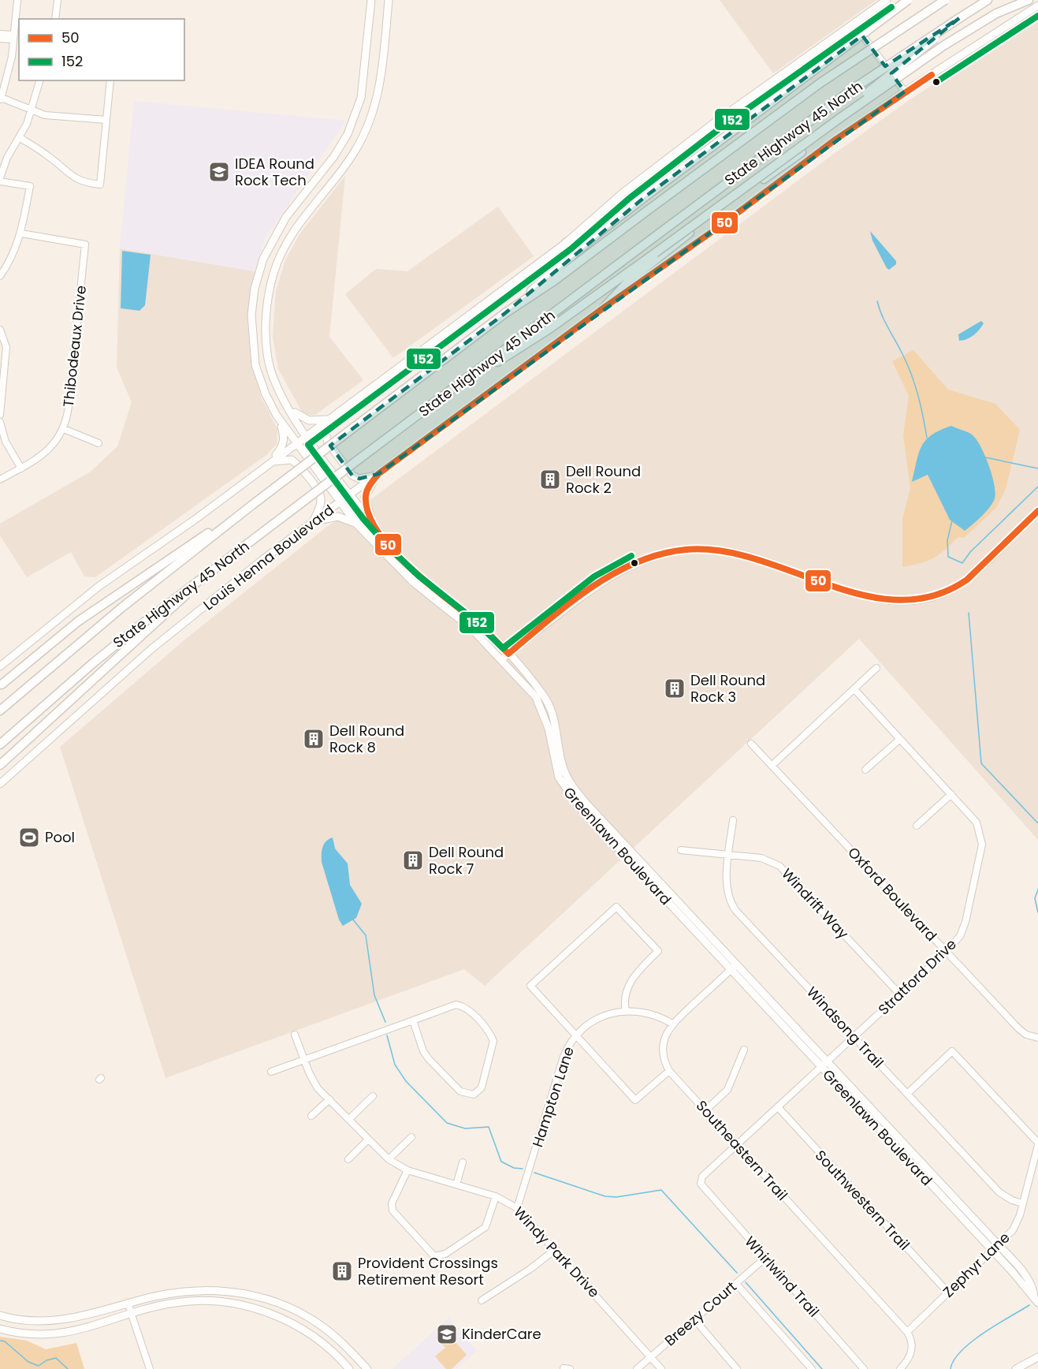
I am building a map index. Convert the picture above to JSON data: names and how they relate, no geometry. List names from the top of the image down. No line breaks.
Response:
{"streets":{"highway":["State Highway 45 North"],"main road":["Louis Henna Boulevard","Greenlawn Boulevard"],"street":["Thibodeaux Drive","Oxford Boulevard","Windrift Way","Stratford Drive","Windsong Trail","Hampton Lane","Southeastern Trail","Southwestern Trail","Windy Park Drive","Zephyr Lane","Whirlwind Trail","Breezy Court"]},"crossings":[["Louis Henna Boulevard","Greenlawn Boulevard"],["Greenlawn Boulevard","Stratford Drive"],["Greenlawn Boulevard","Southeastern Trail"],["Greenlawn Boulevard","Zephyr Lane"],["Oxford Boulevard","Stratford Drive"],["Windrift Way","Stratford Drive"],["Windrift Way","Windsong Trail"],["Stratford Drive","Windsong Trail"],["Stratford Drive","Southeastern Trail"],["Stratford Drive","Southwestern Trail"],["Stratford Drive","Whirlwind Trail"],["Windsong Trail","Zephyr Lane"],["Hampton Lane","Southeastern Trail"],["Hampton Lane","Windy Park Drive"],["Southeastern Trail","Zephyr Lane"],["Southwestern Trail","Zephyr Lane"],["Windy Park Drive","Breezy Court"],["Whirlwind Trail","Breezy Court"]],"places":{"school or university":["IDEA Round Rock Tech","KinderCare"],"building":["Dell Round Rock 2","Dell Round Rock 3","Dell Round Rock 8","Dell Round Rock 7","Provident Crossings Retirement Resort"],"sports":["Pool"]},"lines":["transit line 152","transit line 50"],"legend":["50","152"]}
